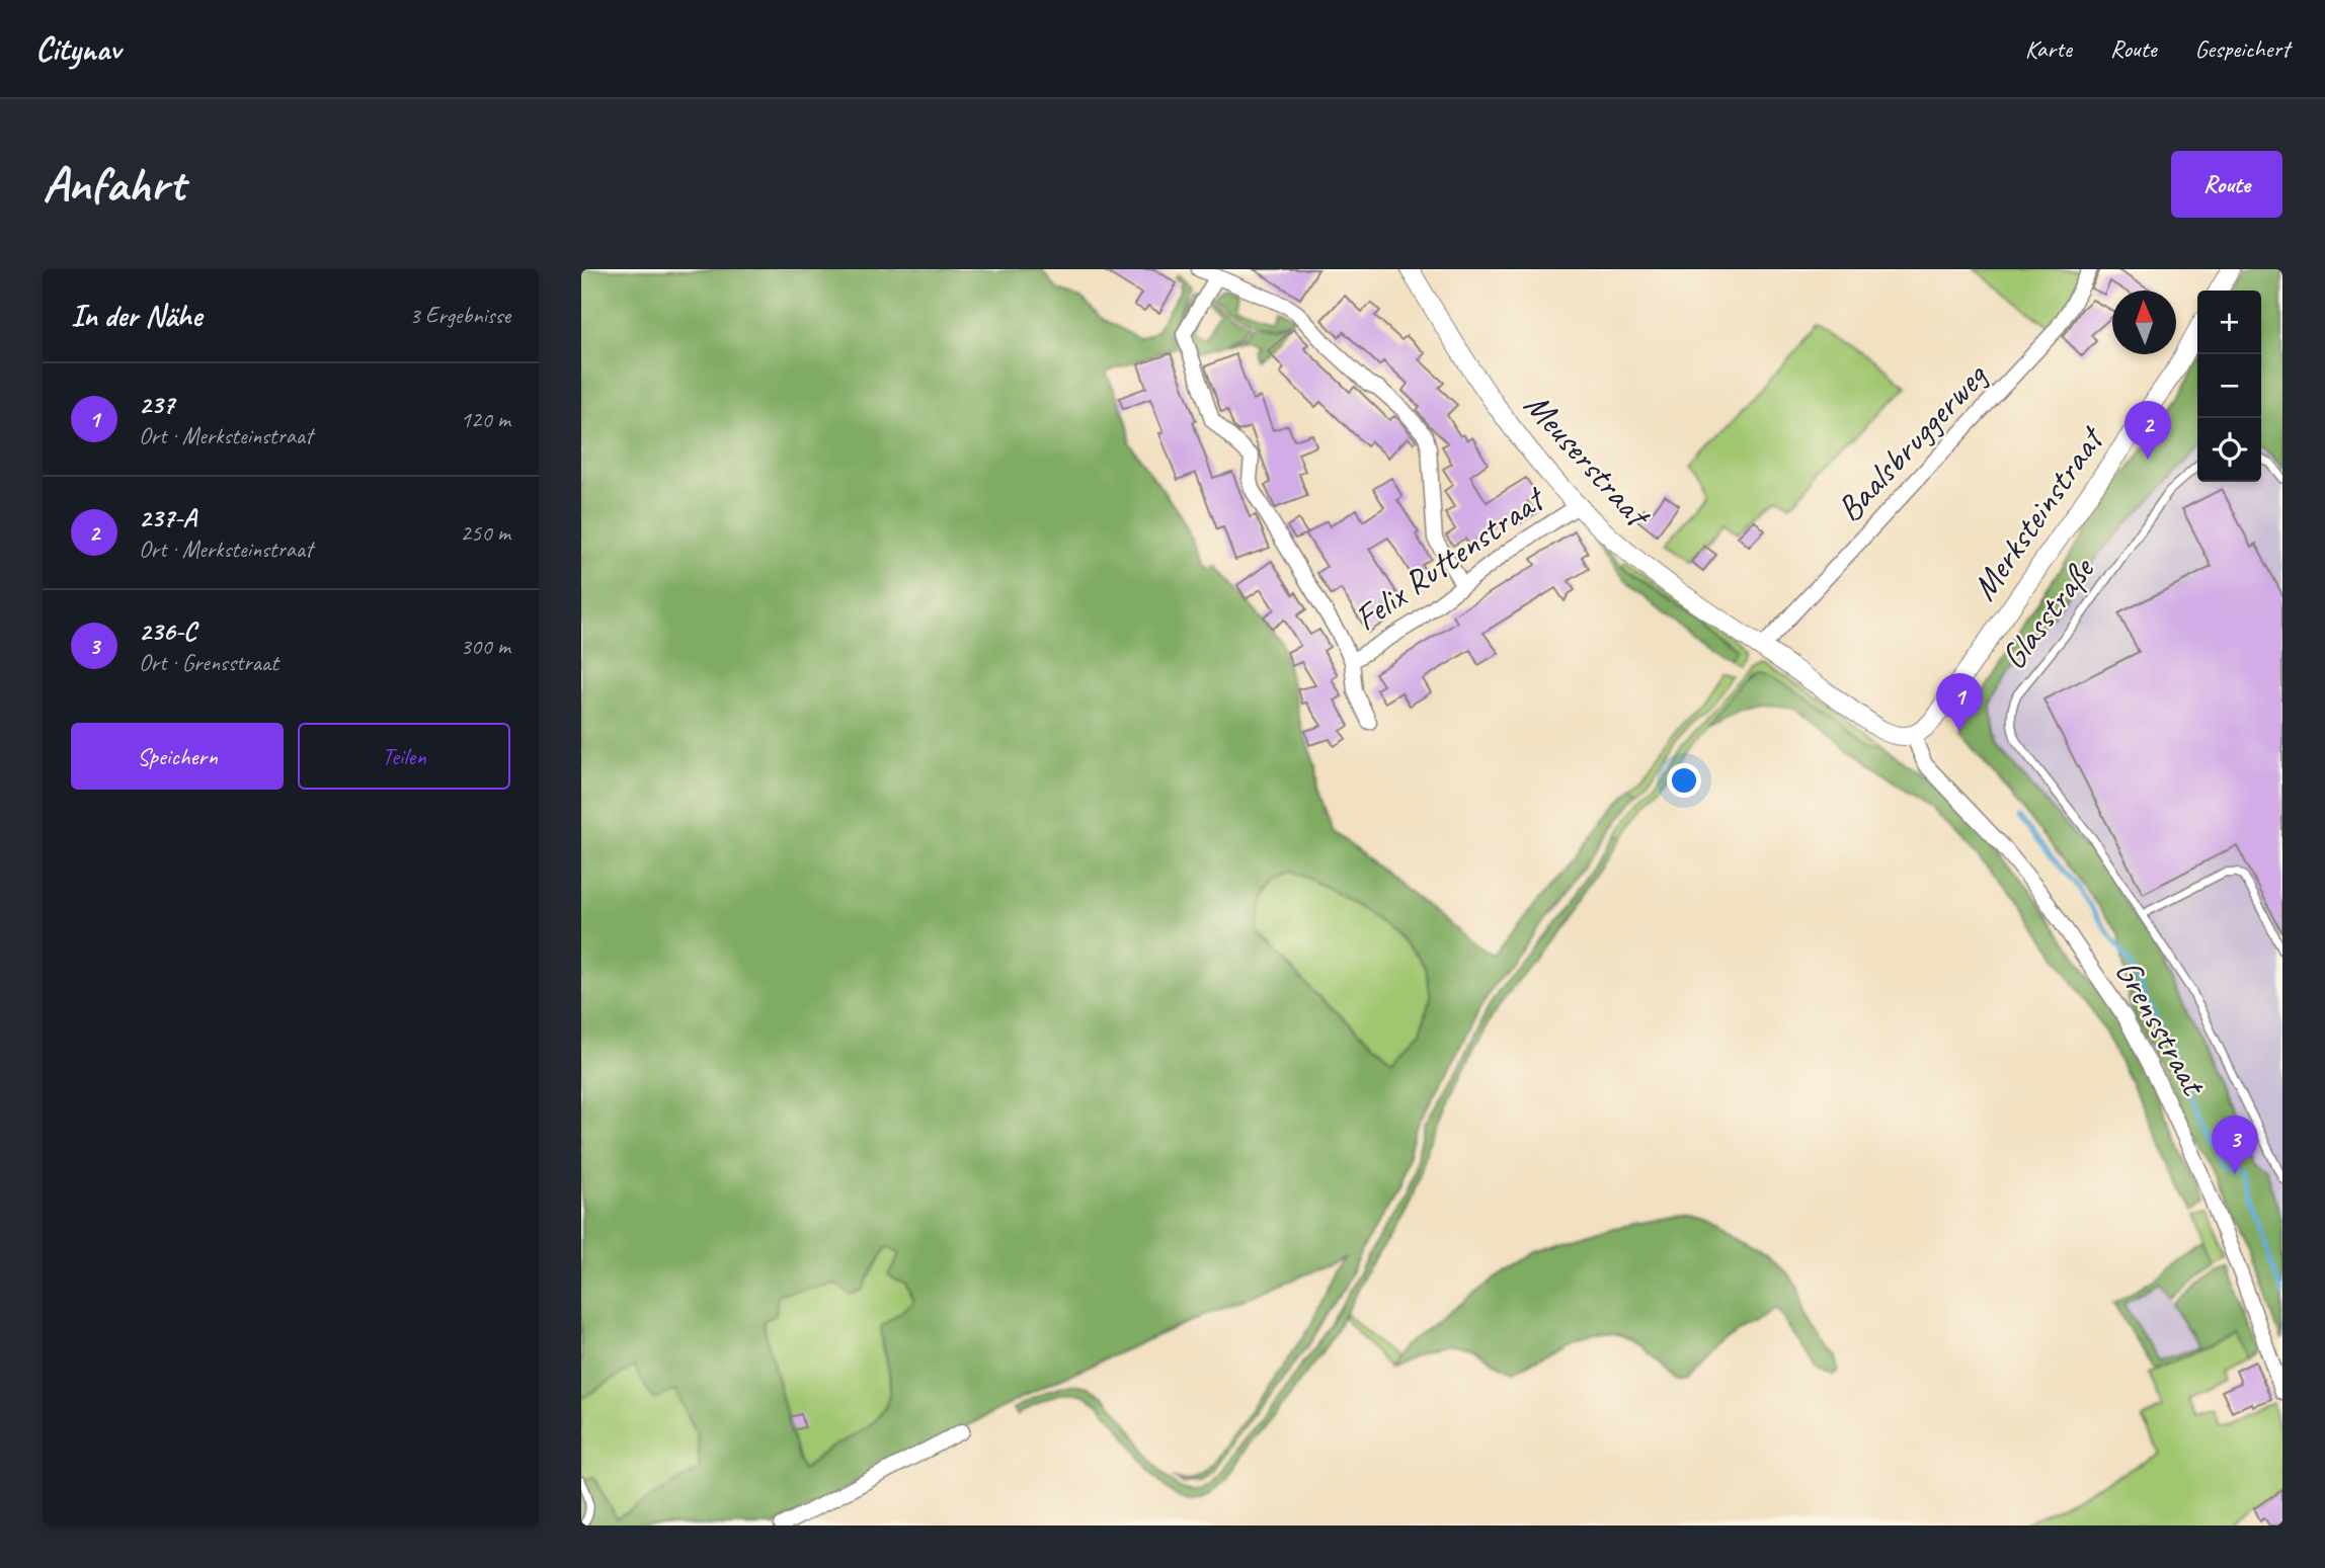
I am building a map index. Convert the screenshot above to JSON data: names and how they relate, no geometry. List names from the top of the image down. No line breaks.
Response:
{"streets":{"street":["Baalsbruggerweg","Meuserstraat","Merksteinstraat","Felix Ruttenstraat","Grensstraat"],"lane":["Glasstraße"]},"crossings":[["Baalsbruggerweg","Meuserstraat"],["Meuserstraat","Felix Ruttenstraat"],["Merksteinstraat","Grensstraat"]],"north":"top","page":{"header":"Citynav","nav":["Karte","Route","Gespeichert"],"buttons":["Route",["Speichern","Teilen"]],"title":"Anfahrt","heading":["In der Nähe","3 Ergebnisse"],"map_buttons":["+","−"],"list":[{"mark":"1","name":"237","note":"Ort · Merksteinstraat","value":"120 m"},{"mark":"2","name":"237-A","note":"Ort · Merksteinstraat","value":"250 m"},{"mark":"3","name":"236-C","note":"Ort · Grensstraat","value":"300 m"}],"pins":["2","1","3"]}}
